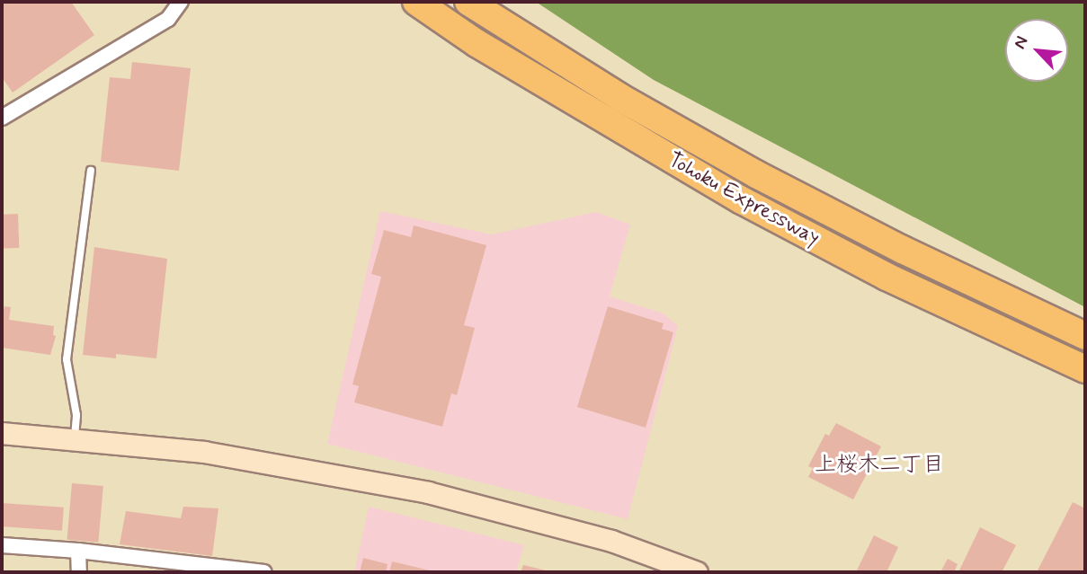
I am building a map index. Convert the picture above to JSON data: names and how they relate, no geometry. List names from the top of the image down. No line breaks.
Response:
{"streets":{"highway":["Tohoku Expressway"]},"districts":["上桜木二丁目"],"north":"top left"}
